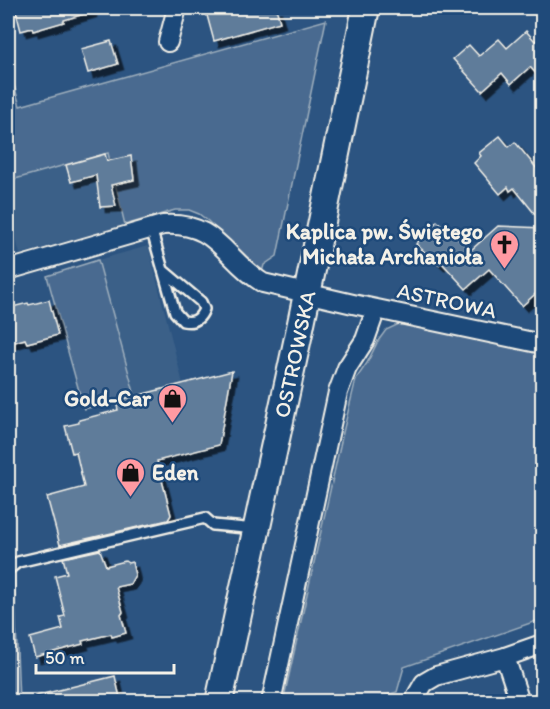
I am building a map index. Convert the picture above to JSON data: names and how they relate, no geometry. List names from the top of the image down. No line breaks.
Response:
{"streets":{"main road":["OSTROWSKA"],"street":["ASTROWA"]},"crossings":[["ASTROWA","OSTROWSKA"]],"places":{"church":["Kaplica pw. Świętego Michała Archanioła"],"shop":["Gold-Car","Eden"]},"scale_bar":"50 m"}
